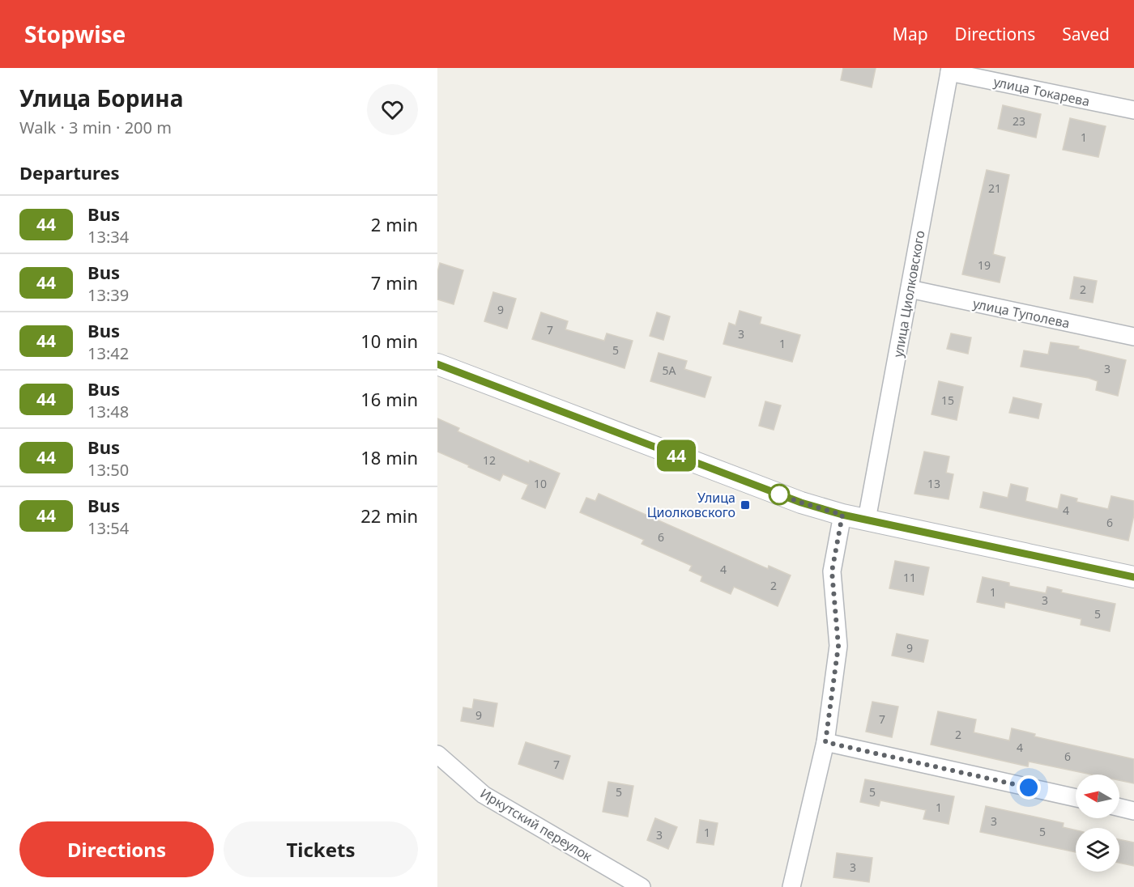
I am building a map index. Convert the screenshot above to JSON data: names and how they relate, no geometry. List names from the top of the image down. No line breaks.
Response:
{"streets":{"street":["улица Токарева","улица Циолковского","улица Туполева","Иркутский переулок"]},"crossings":[["улица Токарева","улица Циолковского"],["улица Циолковского","улица Туполева"]],"places":{"transit":["Улица Циолковского"]},"lines":["bus line 44"],"house_numbers":["23","1","21","19","2","9","7","3","1","5","3","5А","15","12","10","13","4","6","6","4","11","2","1","3","5","9","9","7","2","4","6","7","5","5","1","3","5","1","3","3"],"north":"left","page":{"header":"Stopwise","nav":["Map","Directions","Saved"],"heading":[["Улица Борина","Walk · 3 min · 200 m"],"Departures"],"on_map":"44","list":[{"mark":"44","name":"Bus","note":"13:34","value":"2 min"},{"mark":"44","name":"Bus","note":"13:39","value":"7 min"},{"mark":"44","name":"Bus","note":"13:42","value":"10 min"},{"mark":"44","name":"Bus","note":"13:48","value":"16 min"},{"mark":"44","name":"Bus","note":"13:50","value":"18 min"},{"mark":"44","name":"Bus","note":"13:54","value":"22 min"}],"buttons":["Directions","Tickets"]}}
